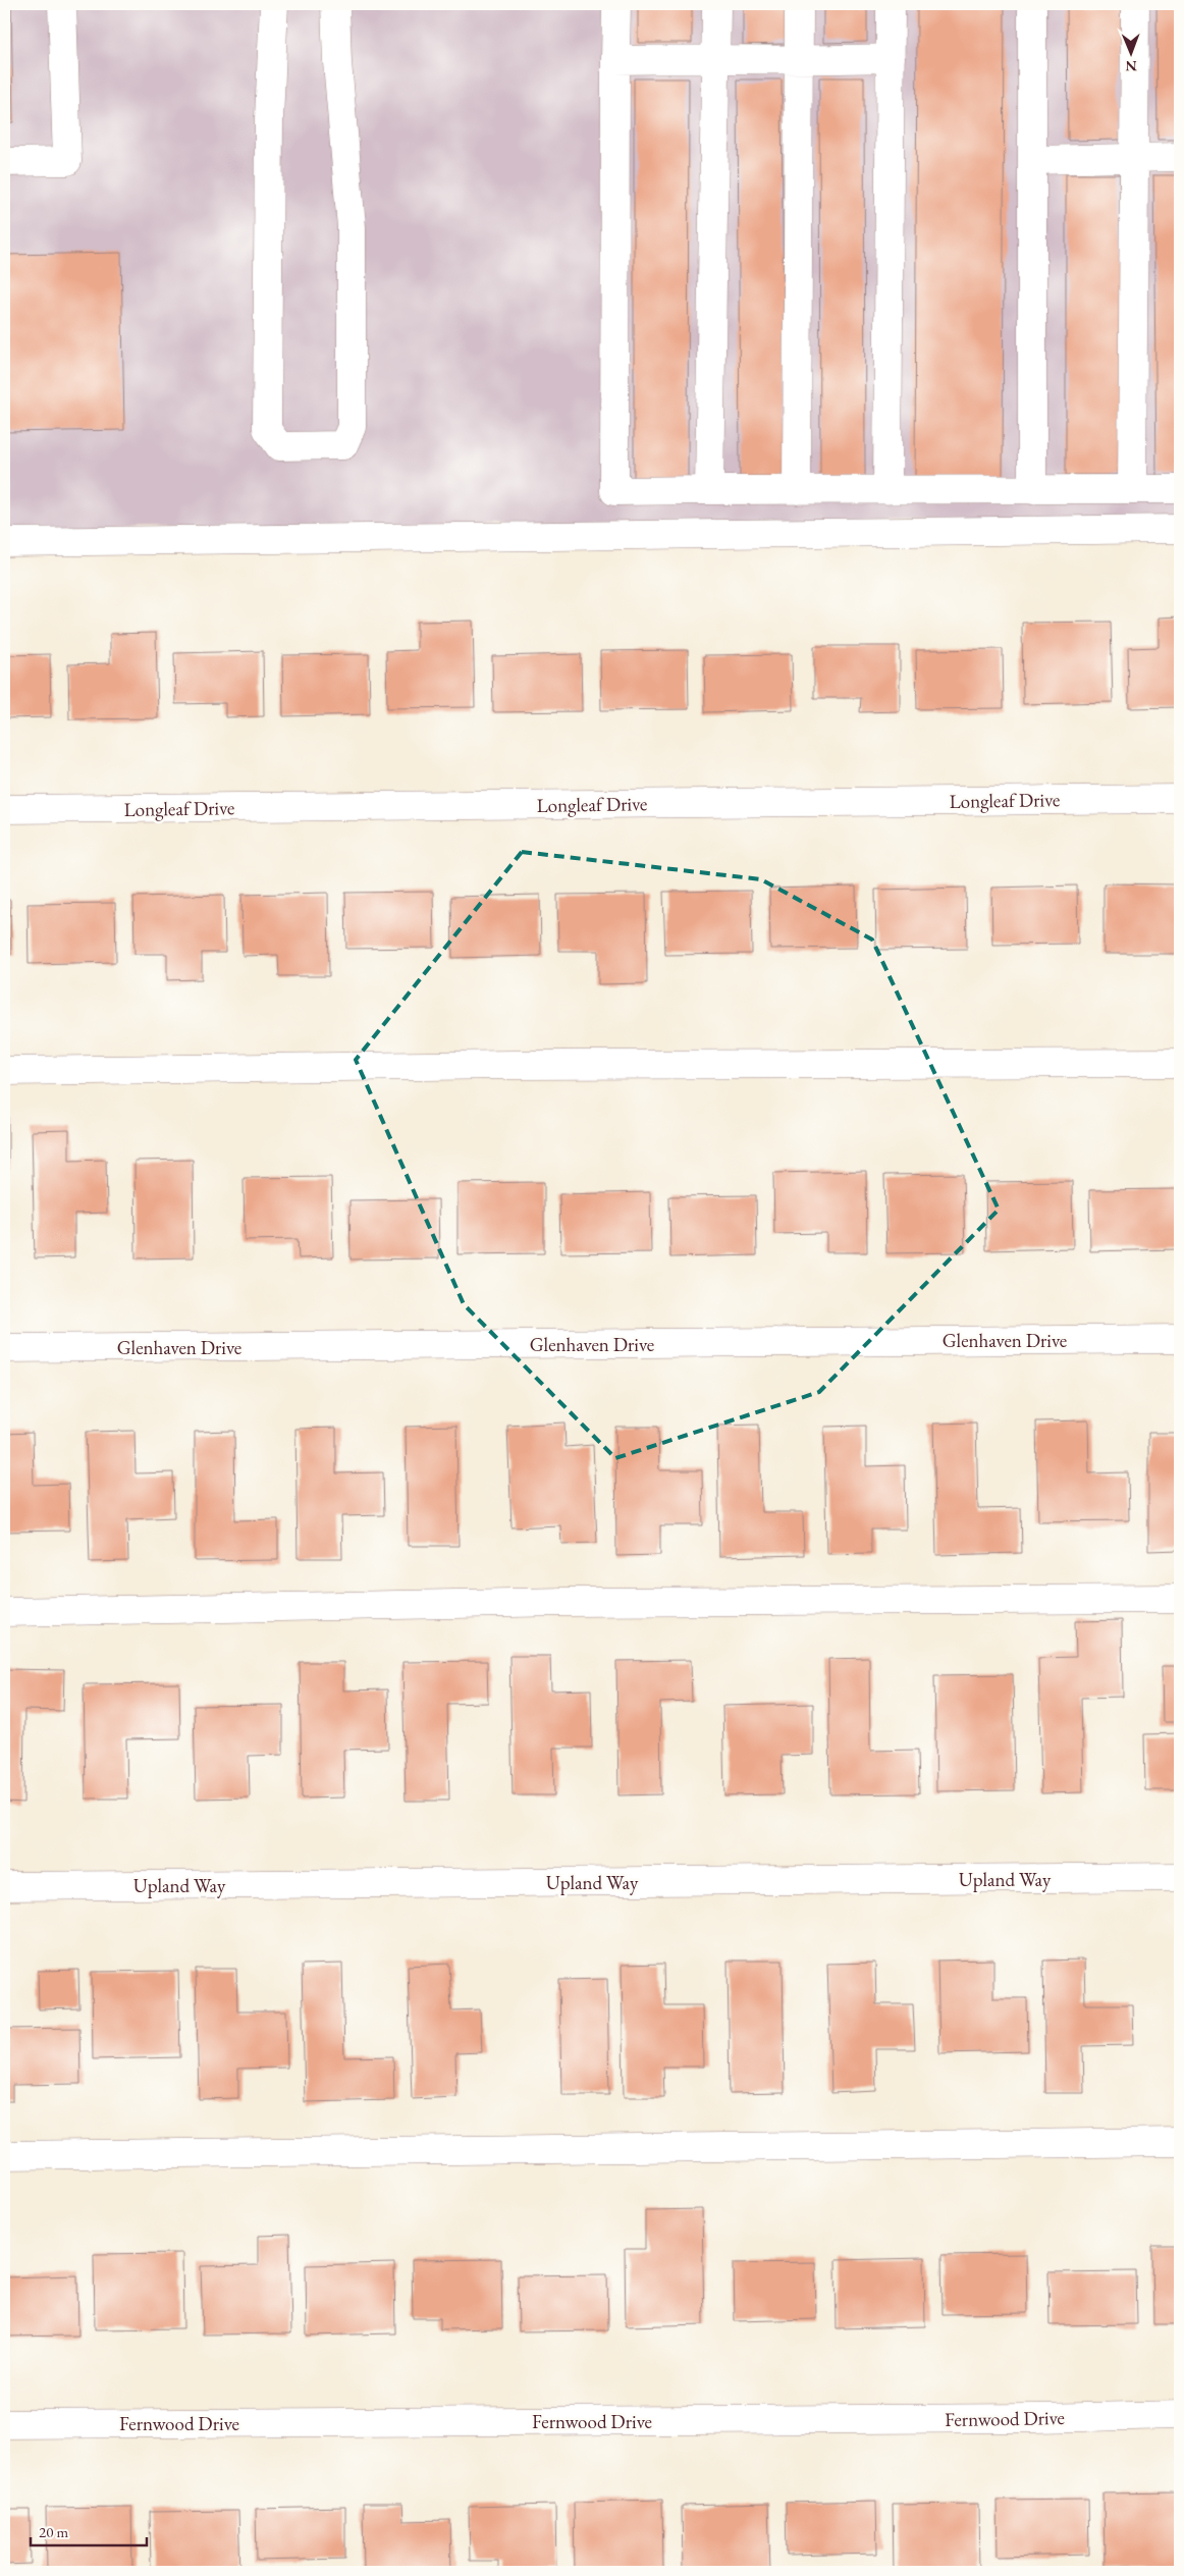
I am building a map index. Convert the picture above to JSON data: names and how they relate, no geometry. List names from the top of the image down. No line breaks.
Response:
{"streets":{"street":["Longleaf Drive","Glenhaven Drive","Upland Way","Fernwood Drive"]},"scale_bar":"20 m","north":"bottom"}
